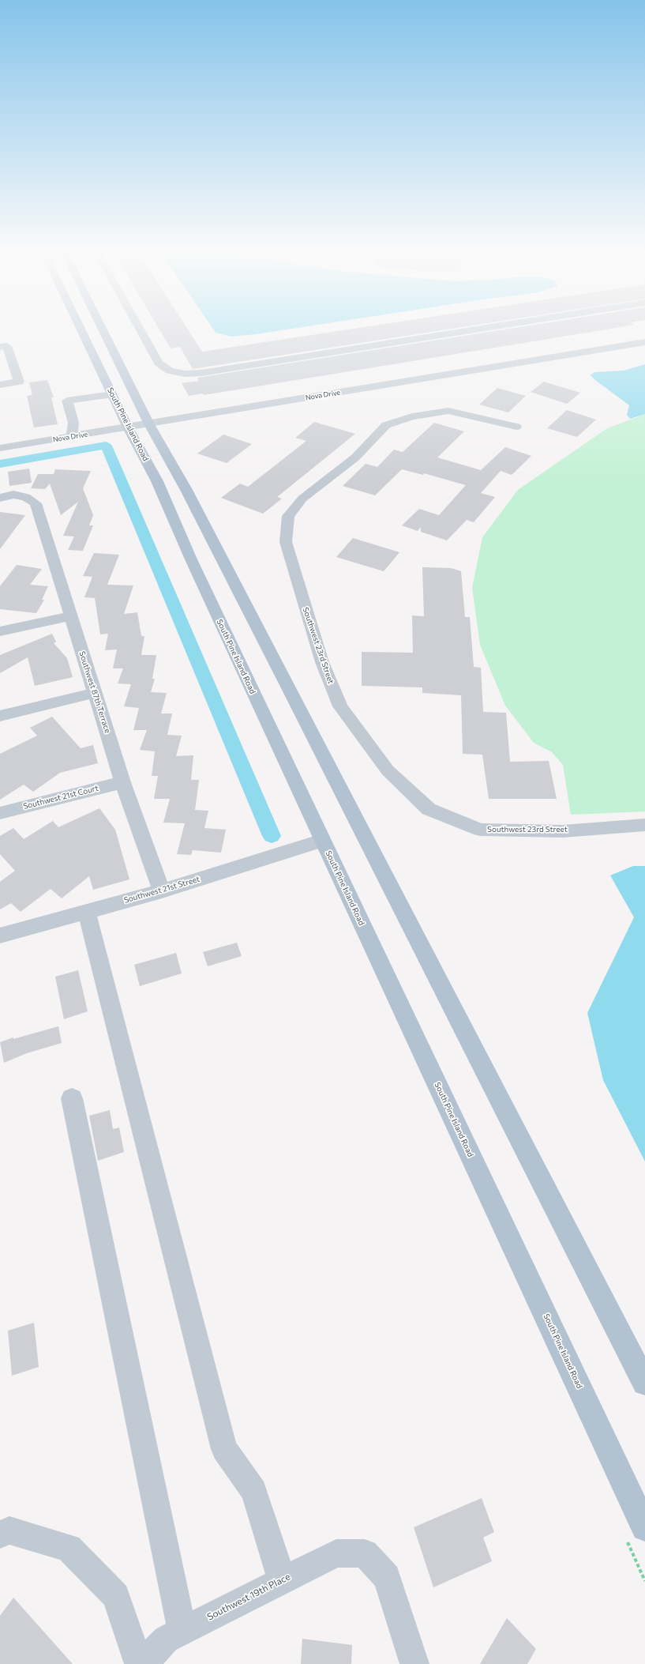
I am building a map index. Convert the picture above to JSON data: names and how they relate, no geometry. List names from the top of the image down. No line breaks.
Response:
{"streets":{"main road":["South Pine Island Road"],"street":["Nova Drive","Southwest 23rd Street","Southwest 87th Terrace","Southwest 21st Court","Southwest 21st Street","Southwest 19th Place"]},"crossings":[["Nova Drive","South Pine Island Road"],["South Pine Island Road","Southwest 21st Street"],["Southwest 87th Terrace","Southwest 21st Court"],["Southwest 87th Terrace","Southwest 21st Street"]]}
